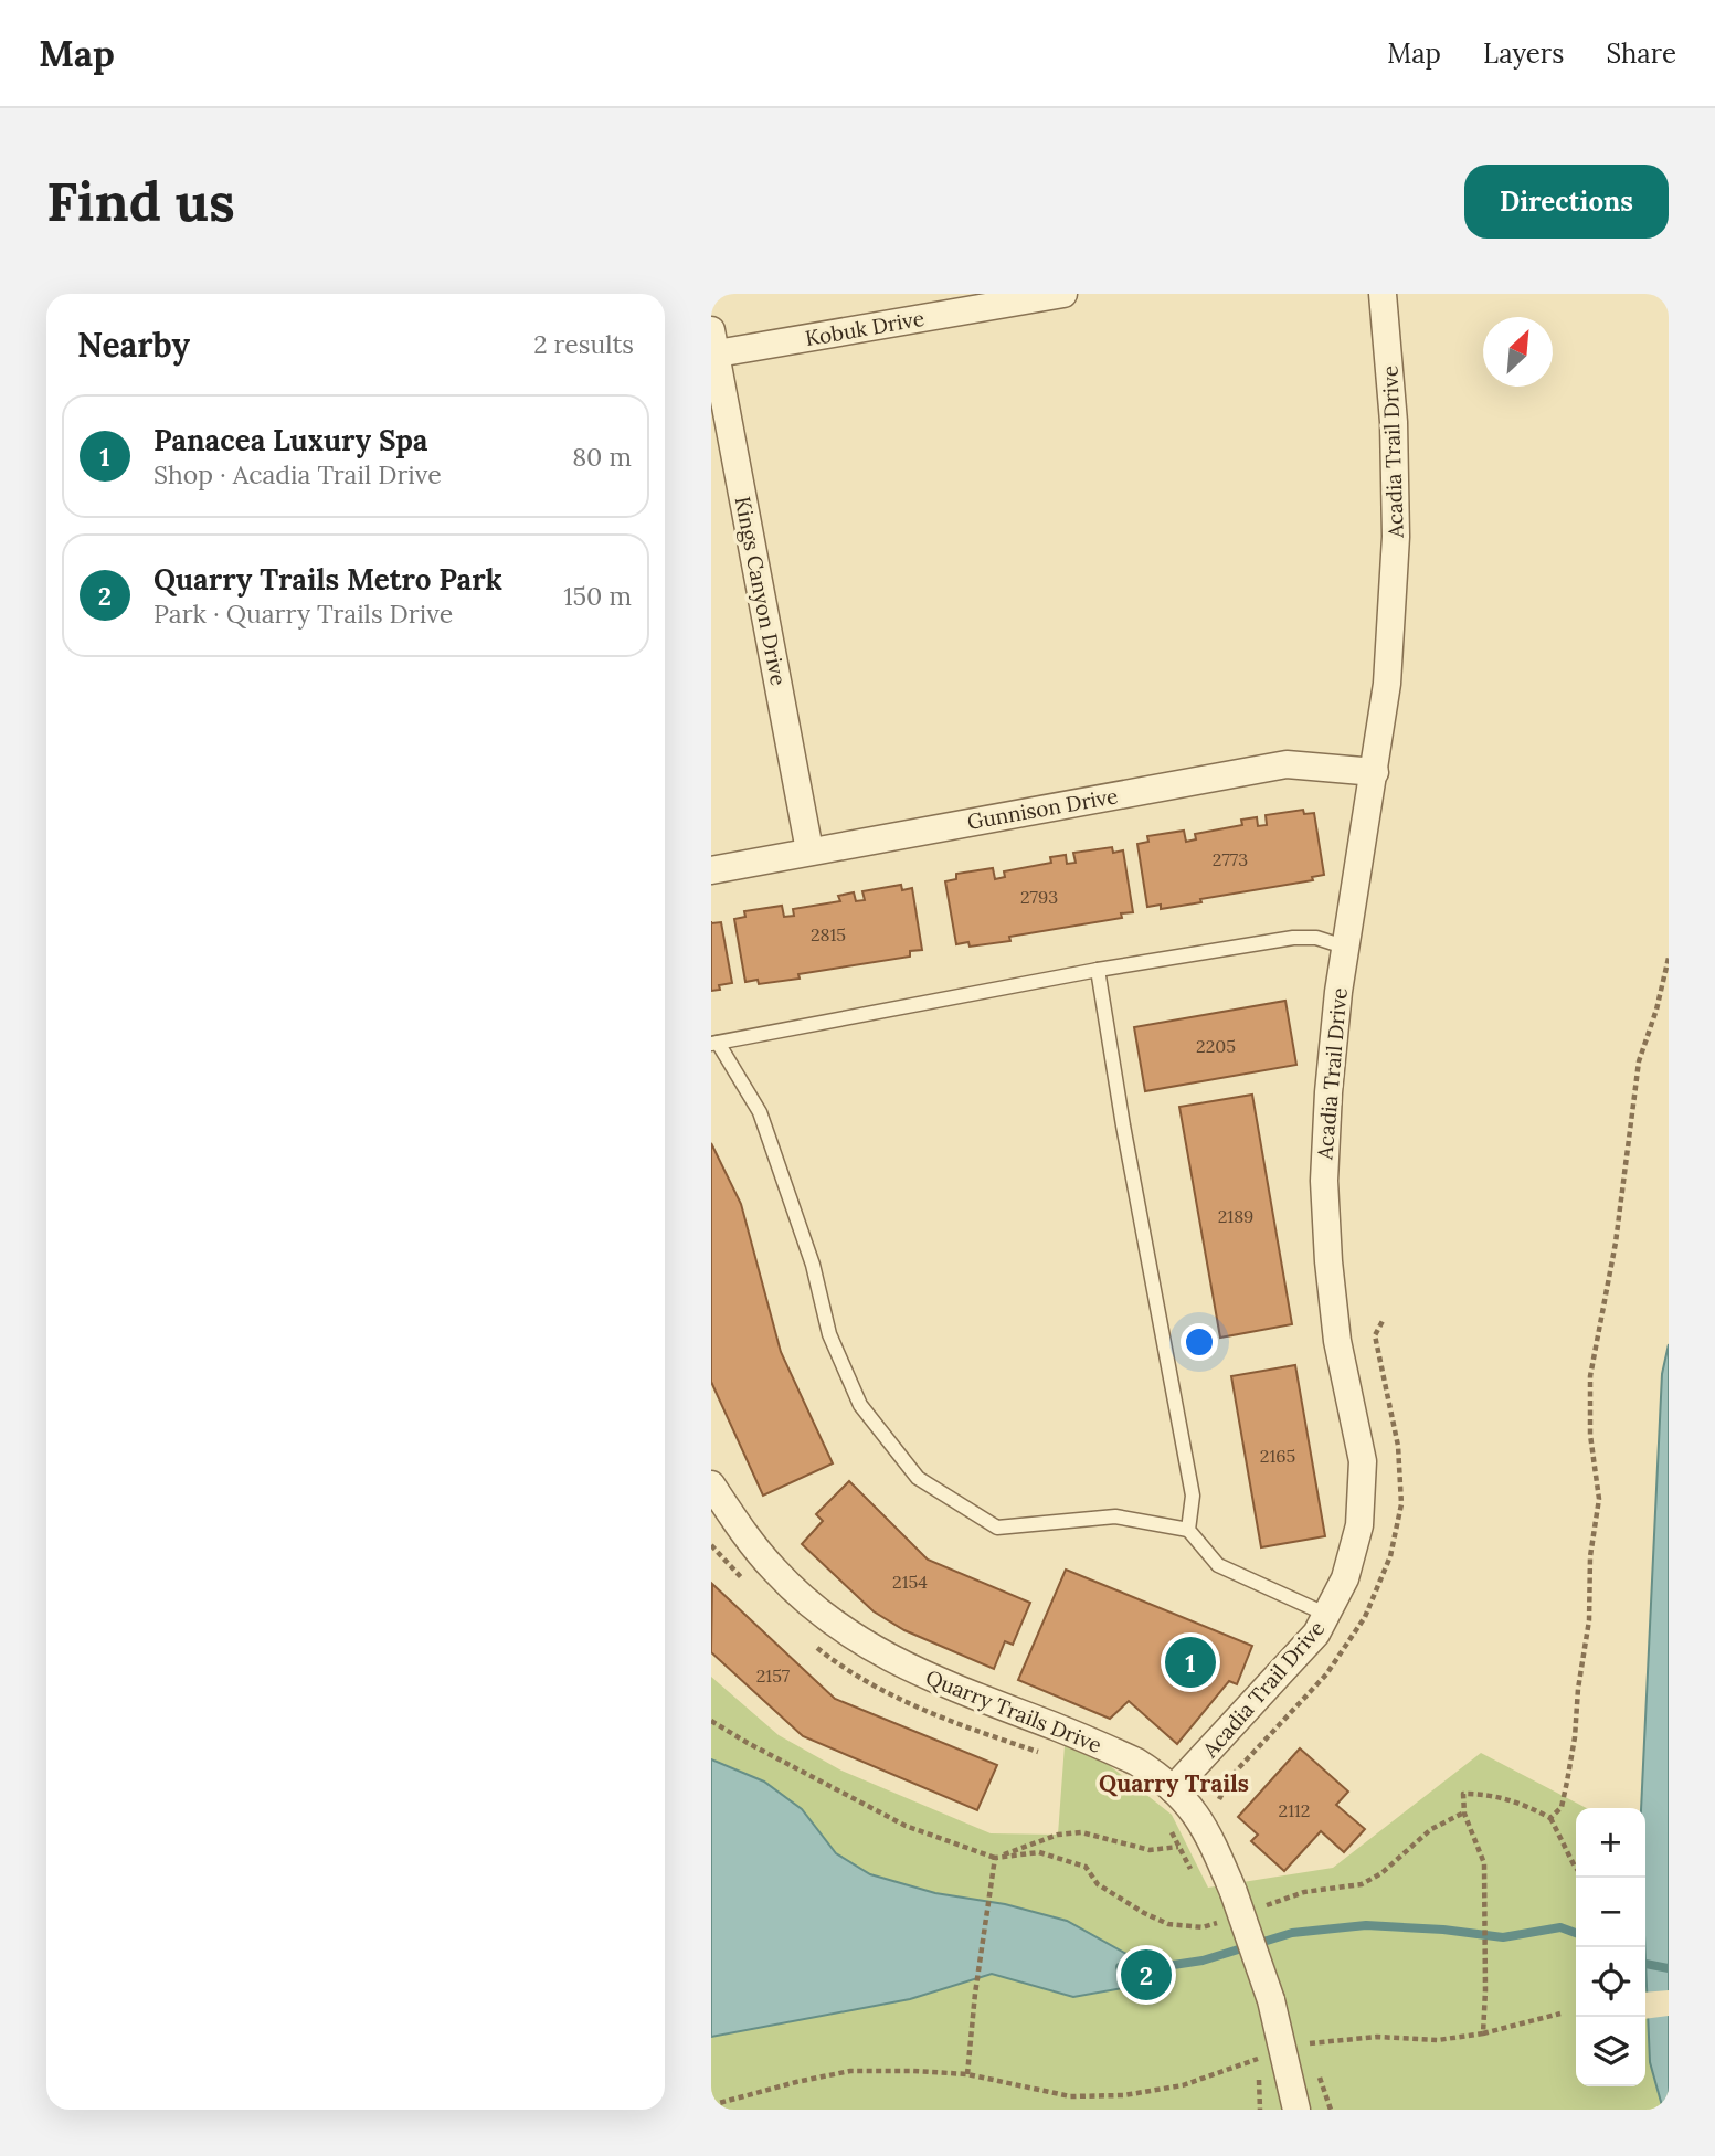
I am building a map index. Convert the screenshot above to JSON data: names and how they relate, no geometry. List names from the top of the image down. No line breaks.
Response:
{"streets":{"street":["Kobuk Drive","Acadia Trail Drive","Kings Canyon Drive","Gunnison Drive","Quarry Trails Drive"]},"crossings":[["Kobuk Drive","Kings Canyon Drive"],["Acadia Trail Drive","Gunnison Drive"],["Acadia Trail Drive","Quarry Trails Drive"],["Kings Canyon Drive","Gunnison Drive"]],"districts":["Quarry Trails"],"house_numbers":["2773","2793","2815","2205","2189","2165","2154","2157","2112"],"north":"top right","page":{"header":"Map","nav":["Map","Layers","Share"],"buttons":"Directions","title":"Find us","heading":["Nearby","2 results"],"list":[{"mark":"1","name":"Panacea Luxury Spa","note":"Shop · Acadia Trail Drive","value":"80 m"},{"mark":"2","name":"Quarry Trails Metro Park","note":"Park · Quarry Trails Drive","value":"150 m"}],"pins":["1","2"],"map_buttons":["+","−"]}}
